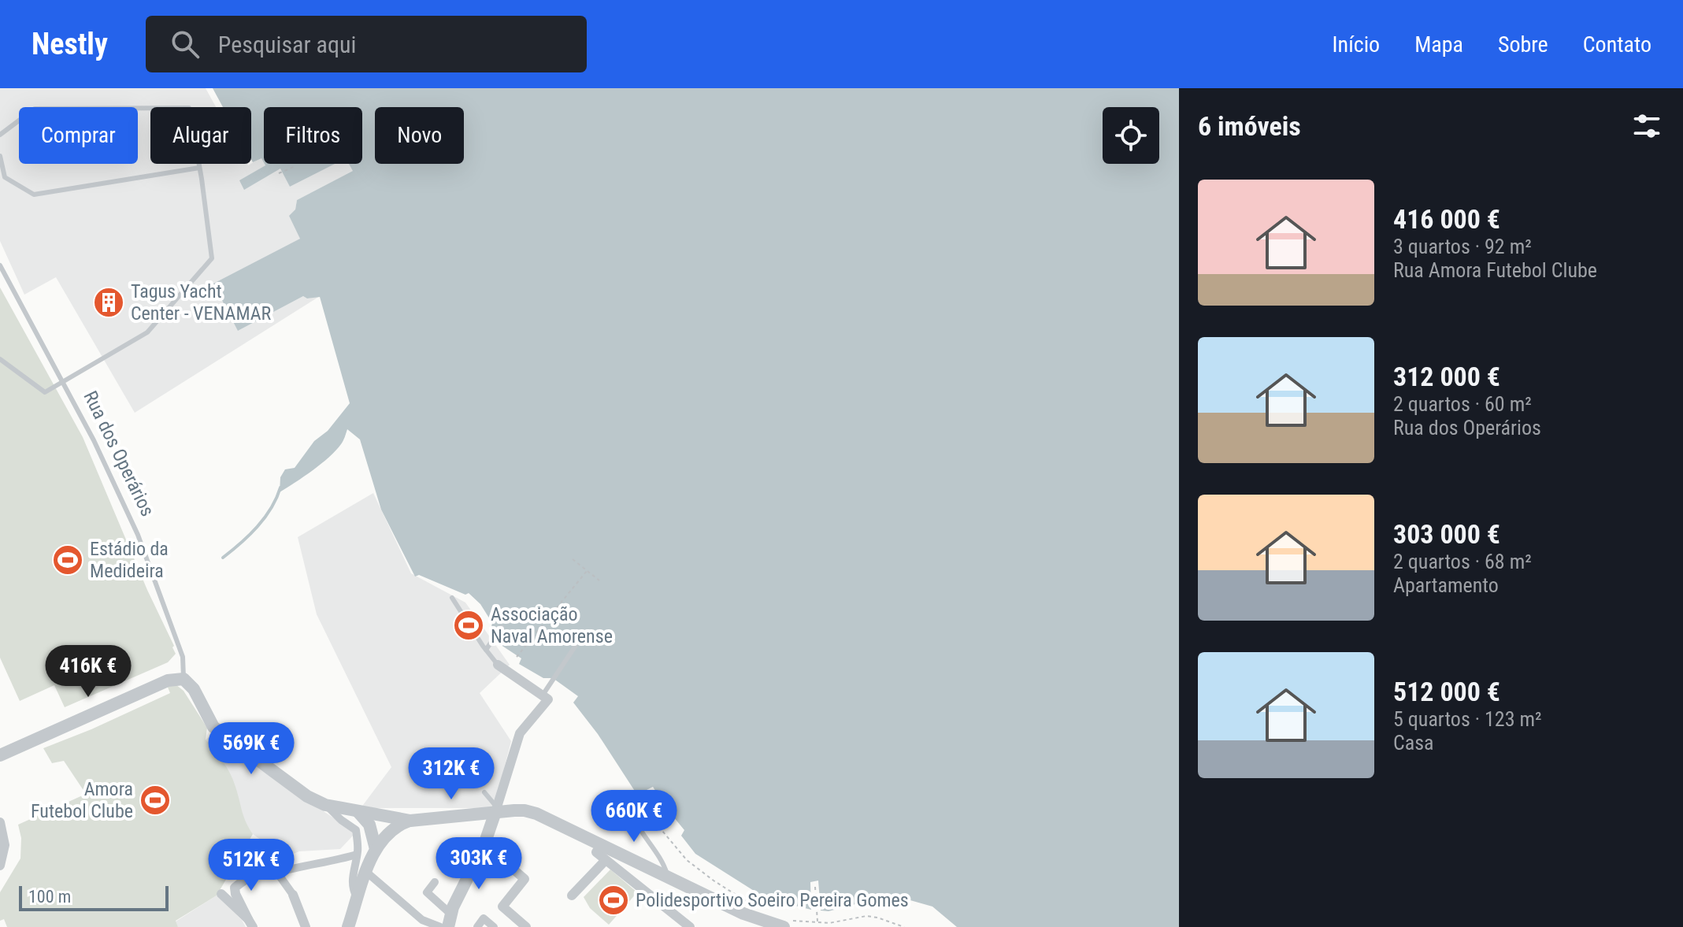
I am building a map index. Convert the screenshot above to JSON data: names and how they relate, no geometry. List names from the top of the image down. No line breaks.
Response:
{"streets":{"street":["Rua dos Operários"]},"places":{"building":["Tagus Yacht Center - VENAMAR"],"sports":["Estádio da Medideira","Associação Naval Amorense","Amora Futebol Clube","Polidesportivo Soeiro Pereira Gomes"]},"scale_bar":"100 m","page":{"header":"Nestly","search":"Pesquisar aqui","nav":["Início","Mapa","Sobre","Contato"],"heading":"6 imóveis","chip":["Comprar","Alugar","Filtros","Novo"],"list":[{"name":"416 000 €","note":"3 quartos · 92 m² · Rua Amora Futebol Clube"},{"name":"312 000 €","note":"2 quartos · 60 m² · Rua dos Operários"},{"name":"303 000 €","note":"2 quartos · 68 m² · Apartamento"},{"name":"512 000 €","note":"5 quartos · 123 m² · Casa"}],"price":["416K €","569K €","312K €","660K €","303K €","512K €"],"scale":"100 m"}}
